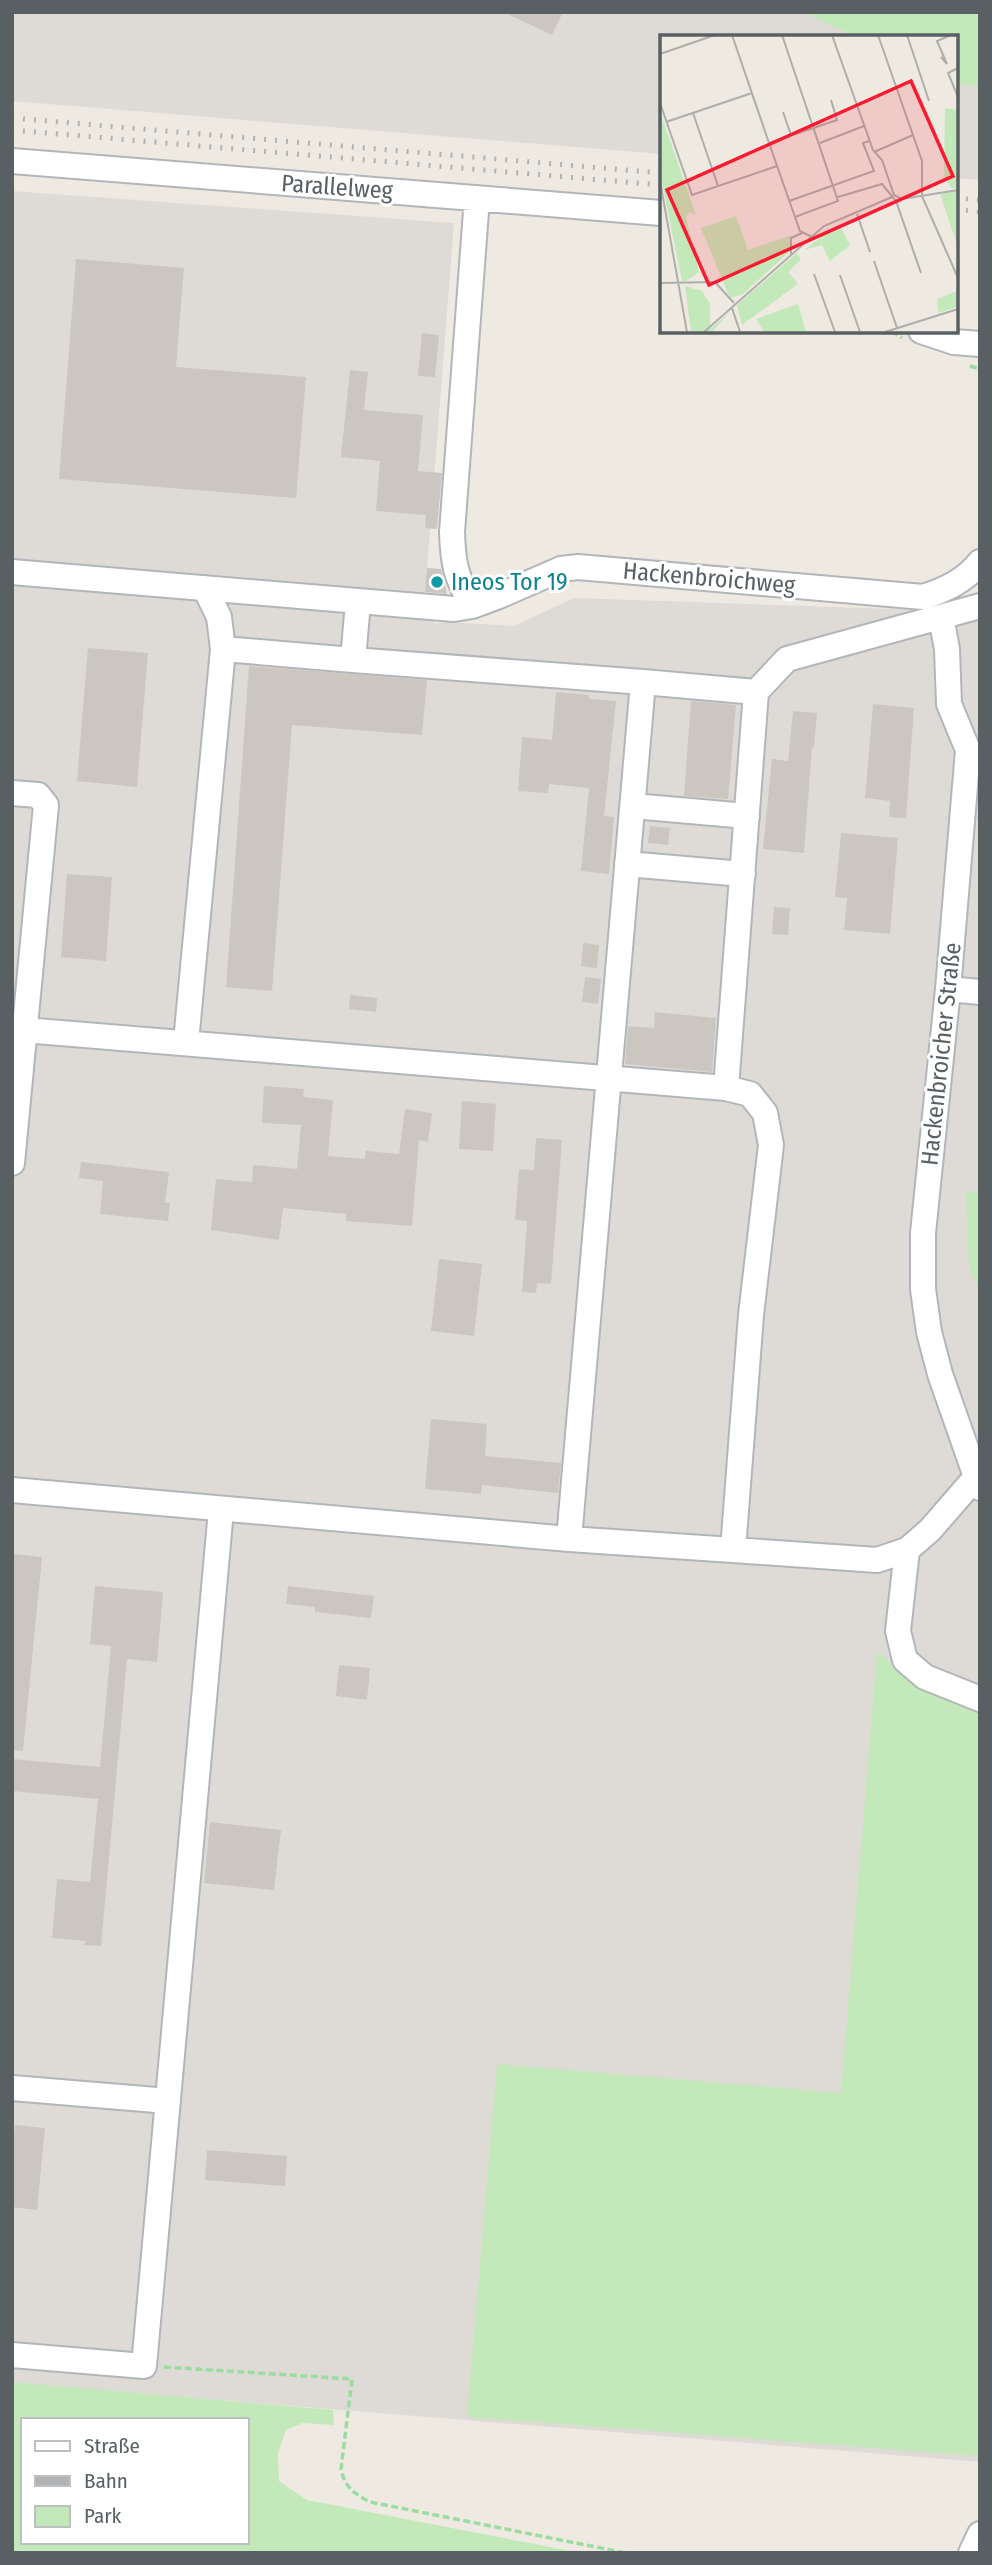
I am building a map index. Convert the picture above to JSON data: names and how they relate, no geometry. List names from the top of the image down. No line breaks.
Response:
{"streets":{"street":["Parallelweg","Hackenbroichweg","Hackenbroicher Straße"]},"places":["Ineos Tor 19"],"legend":["Straße","Bahn","Park"]}
